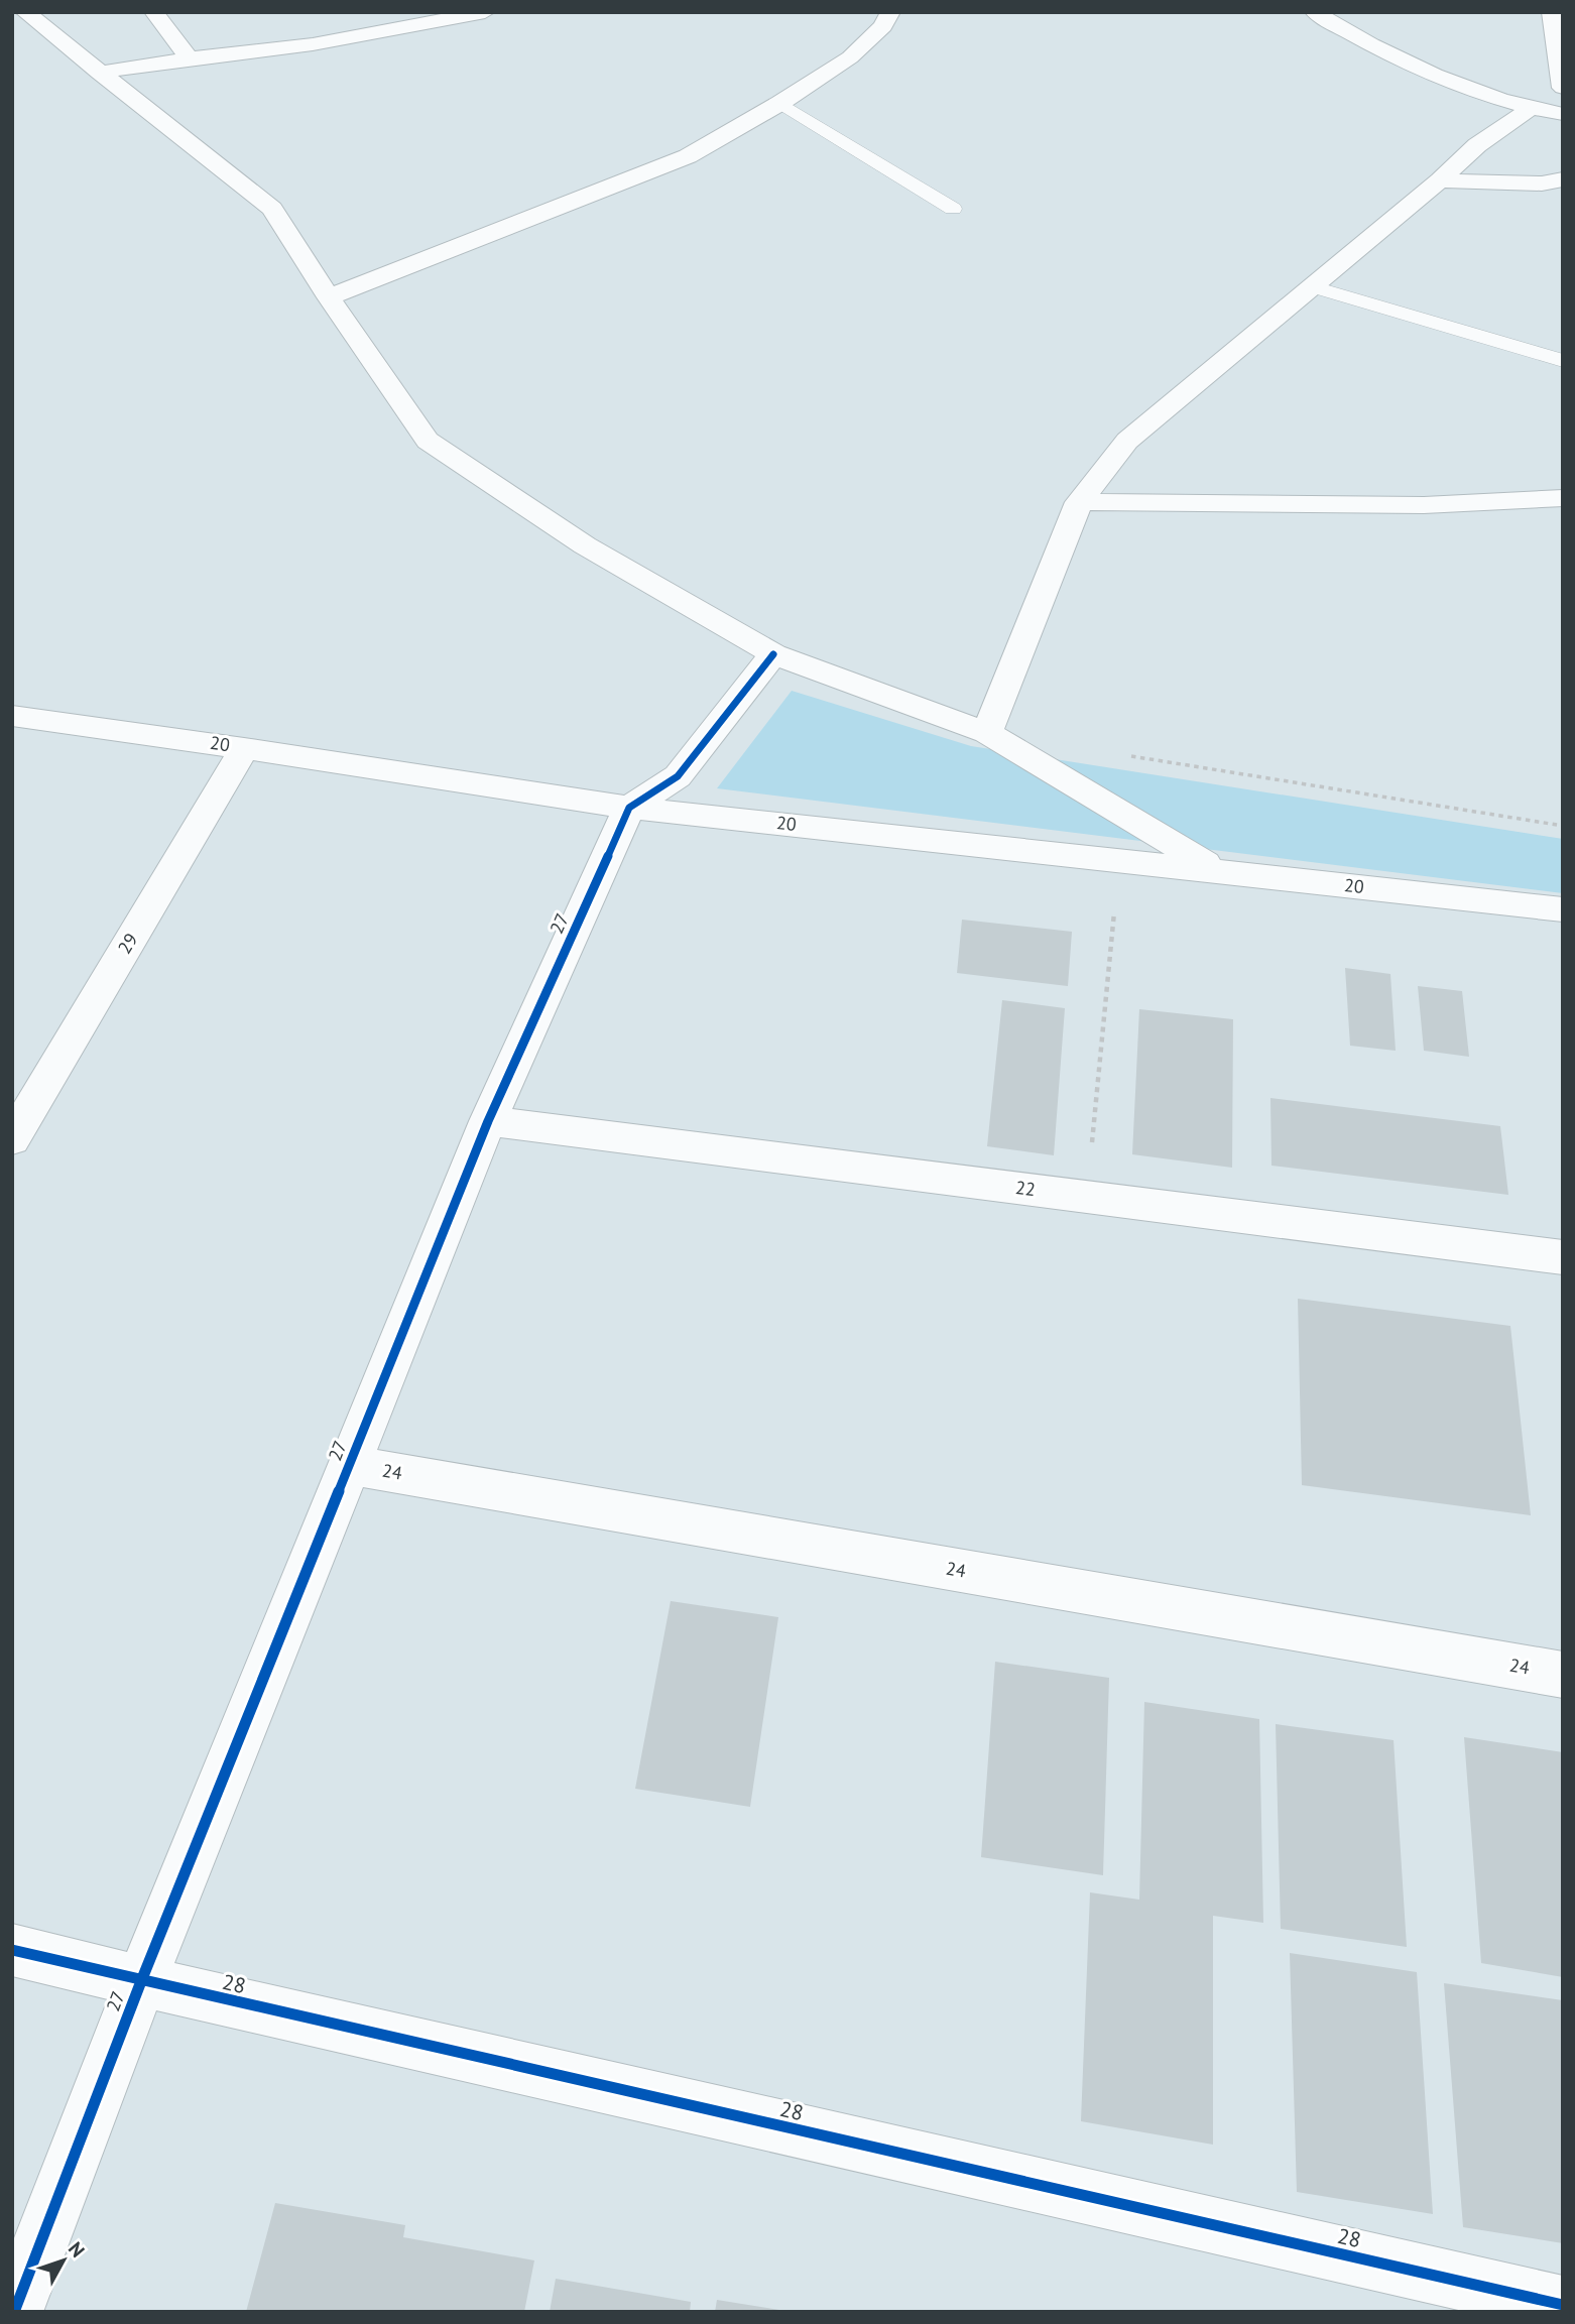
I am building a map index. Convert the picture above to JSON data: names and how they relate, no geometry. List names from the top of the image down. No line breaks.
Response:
{"streets":{"street":["20","27","29","22","24","28"]},"crossings":[["20","27"],["20","29"],["27","22"],["27","24"],["27","28"]],"north":"top right"}
